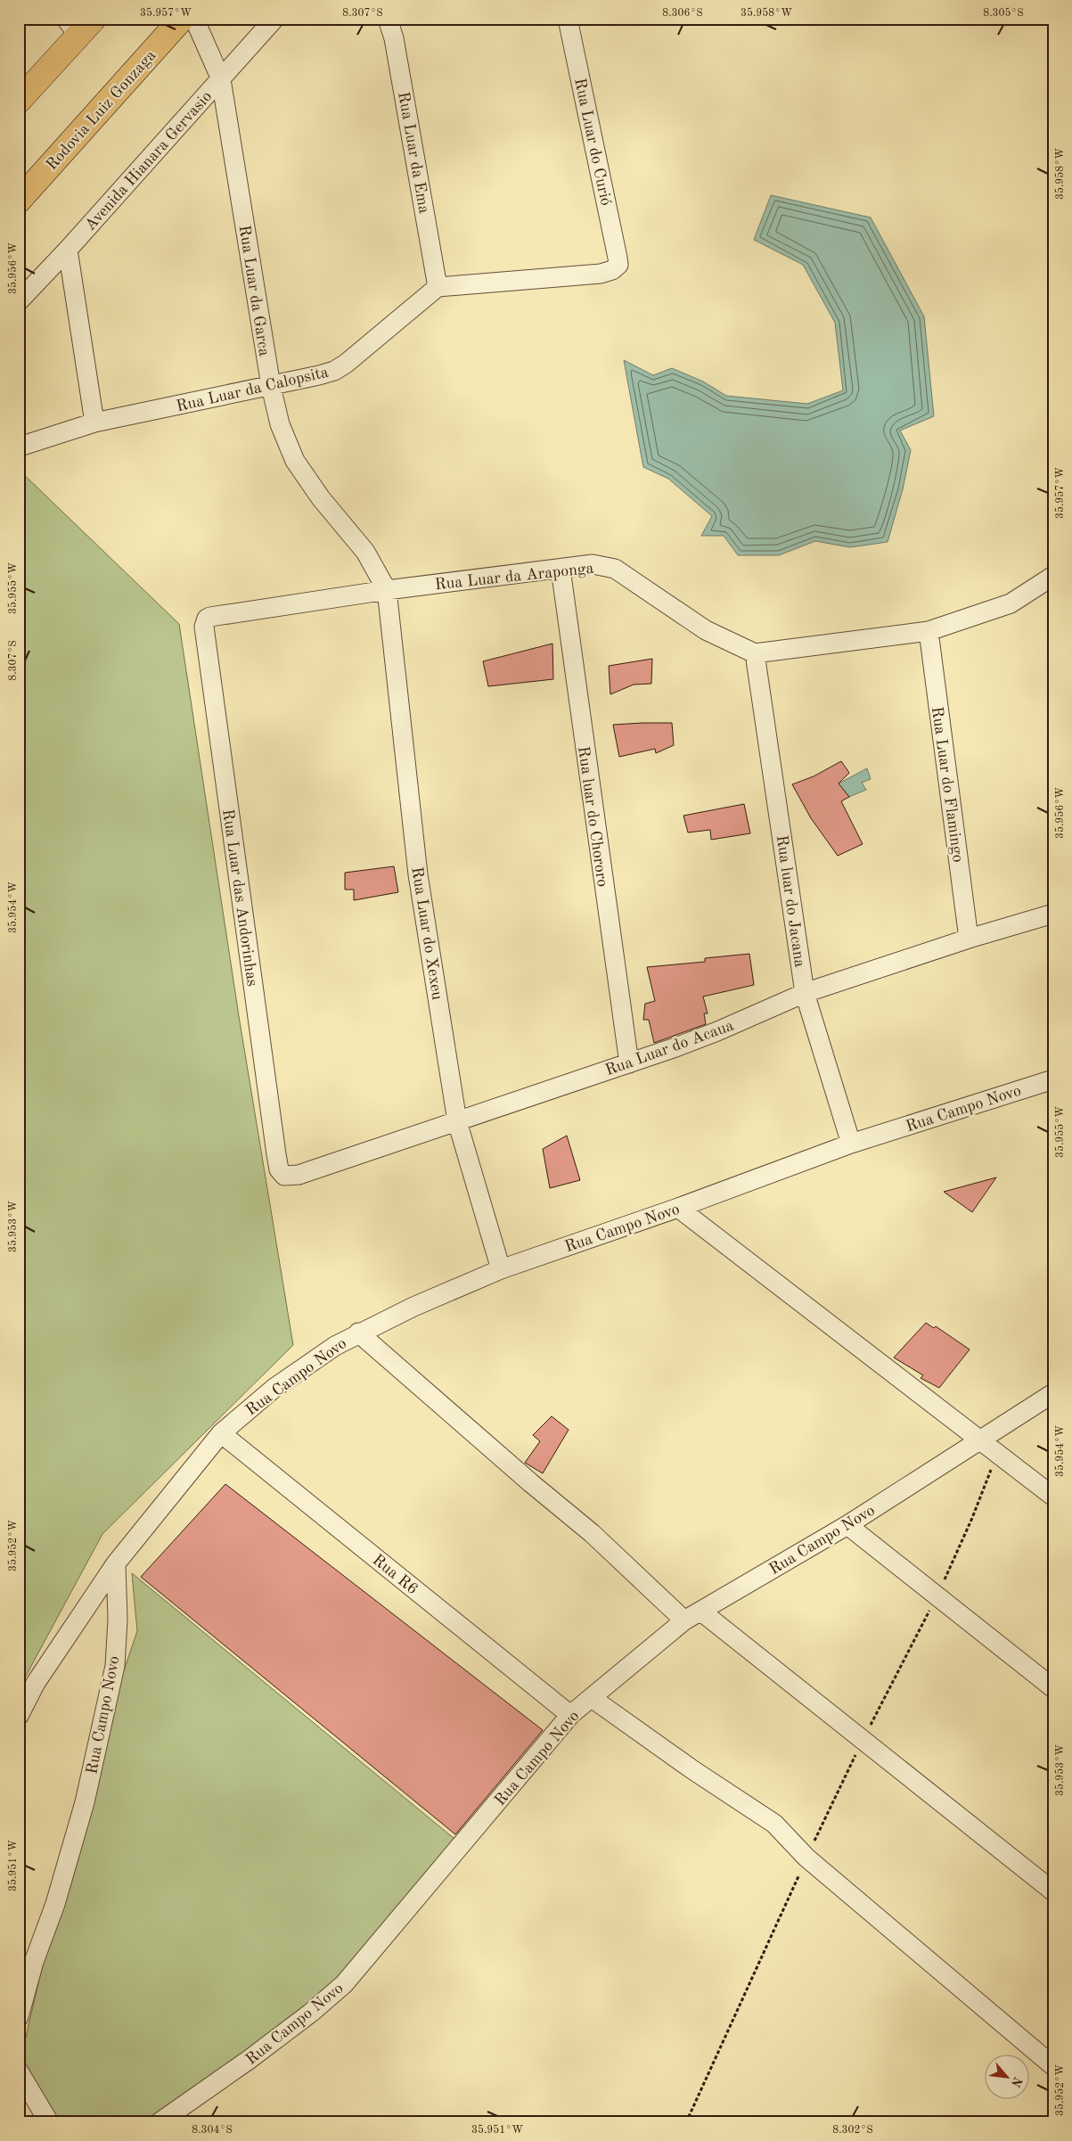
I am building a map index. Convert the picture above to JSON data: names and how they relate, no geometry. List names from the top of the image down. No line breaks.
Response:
{"streets":{"highway":["Rodovia Luiz Gonzaga"],"street":["Rua Luar do Curió","Rua Luar da Ema","Avenida Hianara Gervasio","Rua Luar da Garca","Rua Luar da Calopsita","Rua Luar da Araponga","Rua Luar do Flamingo","Rua luar do Chororo","Rua Luar das Andorinhas","Rua luar do Jacana","Rua Luar do Xexeu","Rua Luar do Acaua","Rua Campo Novo","Rua R6"]},"crossings":[["Rodovia Luiz Gonzaga","Rua Luar da Garca"],["Rua Luar do Curió","Rua Luar da Ema"],["Rua Luar do Curió","Rua Luar da Calopsita"],["Rua Luar da Ema","Rua Luar da Calopsita"],["Avenida Hianara Gervasio","Rua Luar da Garca"],["Rua Luar da Garca","Rua Luar da Calopsita"],["Rua Luar da Garca","Rua Luar da Araponga"],["Rua Luar da Garca","Rua Luar do Xexeu"],["Rua Luar da Araponga","Rua luar do Chororo"],["Rua Luar da Araponga","Rua Luar das Andorinhas"],["Rua Luar da Araponga","Rua luar do Jacana"],["Rua Luar da Araponga","Rua Luar do Xexeu"],["Rua Luar do Flamingo","Rua Luar do Acaua"],["Rua luar do Chororo","Rua Luar do Acaua"],["Rua Luar das Andorinhas","Rua Luar do Acaua"],["Rua luar do Jacana","Rua Luar do Acaua"],["Rua luar do Jacana","Rua Campo Novo"],["Rua Luar do Xexeu","Rua Luar do Acaua"],["Rua Luar do Xexeu","Rua Campo Novo"],["Rua Campo Novo","Rua R6"]],"north":"bottom right","coordinates":["35.957°W","8.307°S","8.306°S","35.958°W","8.305°S","35.956°W","35.955°W","35.954°W","35.953°W","35.952°W","35.951°W","8.304°S","8.302°S"]}
